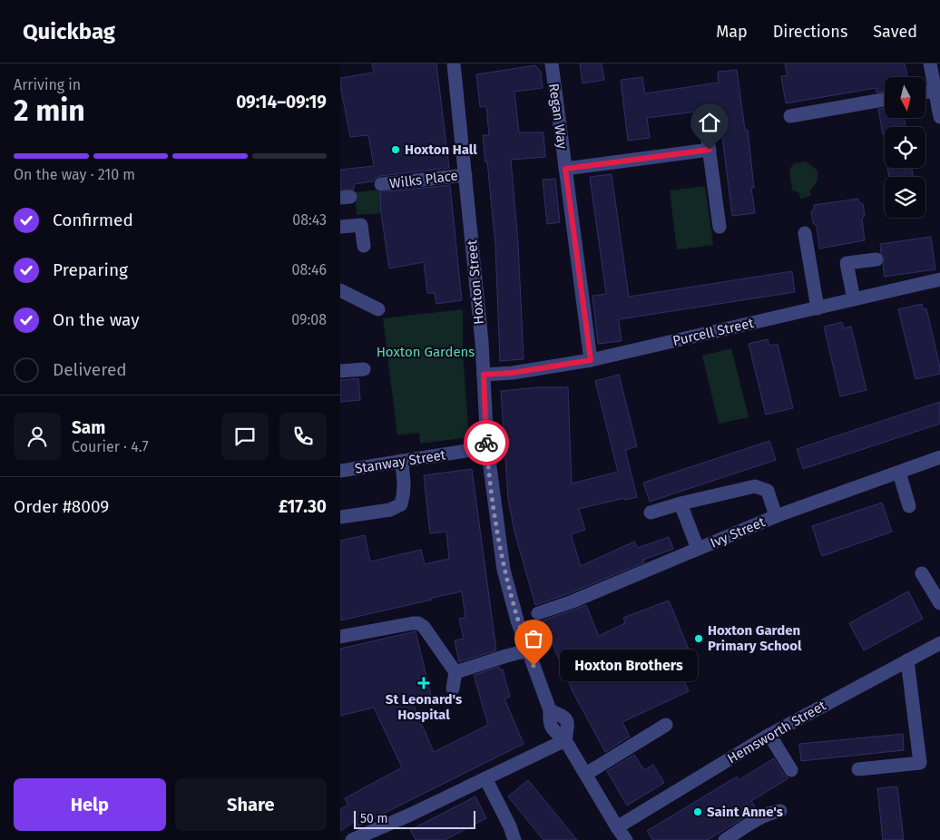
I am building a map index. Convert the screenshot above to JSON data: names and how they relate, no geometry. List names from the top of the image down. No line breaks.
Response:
{"streets":{"street":["Regan Way","Wilks Place","Hoxton Street","Purcell Street","Stanway Street","Ivy Street","Hemsworth Street"]},"crossings":[["Regan Way","Purcell Street"],["Wilks Place","Hoxton Street"],["Hoxton Street","Purcell Street"],["Hoxton Street","Stanway Street"],["Hoxton Street","Hemsworth Street"]],"parks":["Hoxton Gardens"],"places":{"other":["Hoxton Hall","Hoxton Garden Primary School","Hoxton Brothers","Saint Anne's"],"health":["St Leonard's Hospital"]},"scale_bar":"50 m","north":"bottom","page":{"header":"Quickbag","nav":["Map","Directions","Saved"],"heading":["2 min","Arriving in","09:14–09:19"],"panel":["Sam","Courier · 4.7","Order #8009","£17.30"],"bar":"On the way · 210 m","list":[["Confirmed","08:43"],["Preparing","08:46"],["On the way","09:08"],"Delivered"],"bubble":"Hoxton Brothers","buttons":["Help","Share"],"scale":"50 m"}}
